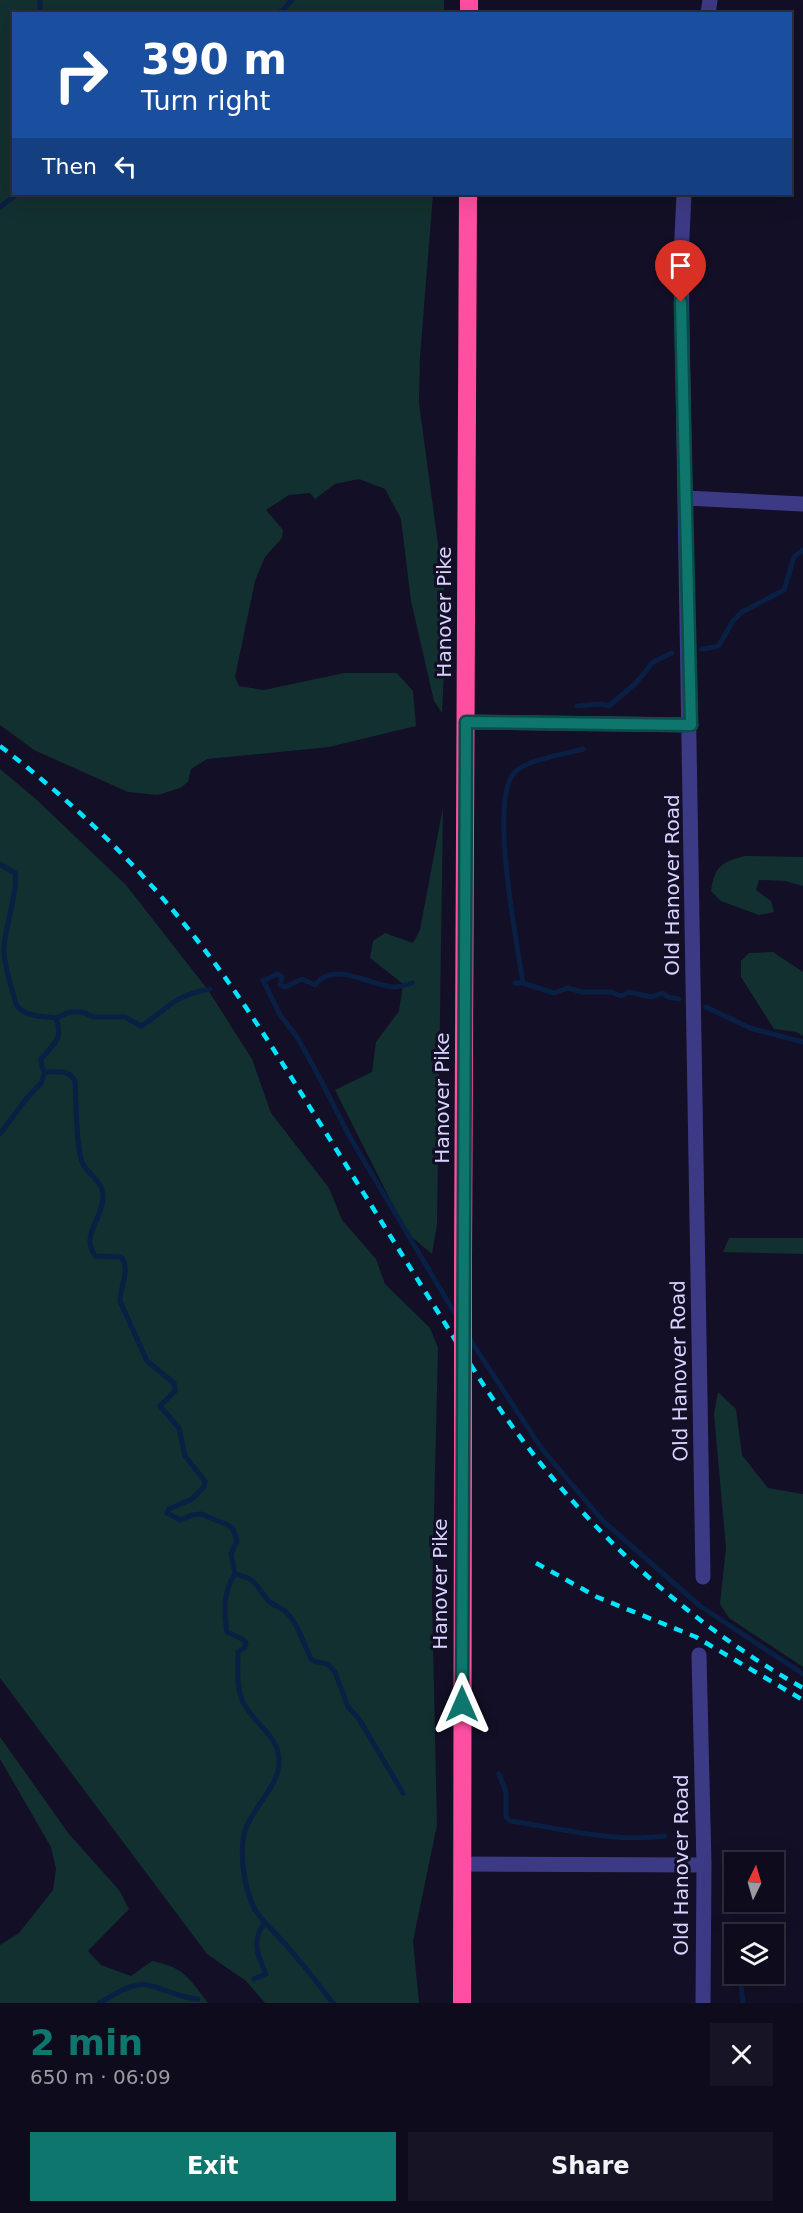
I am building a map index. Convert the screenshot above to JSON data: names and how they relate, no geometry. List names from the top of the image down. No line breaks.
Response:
{"streets":{"highway":["Hanover Pike"],"street":["Old Hanover Road"]},"north":"top","page":{"turn":["390 m","Turn right"],"then":"Then","heading":["2 min","650 m · 06:09"],"buttons":["Exit","Share"]}}
